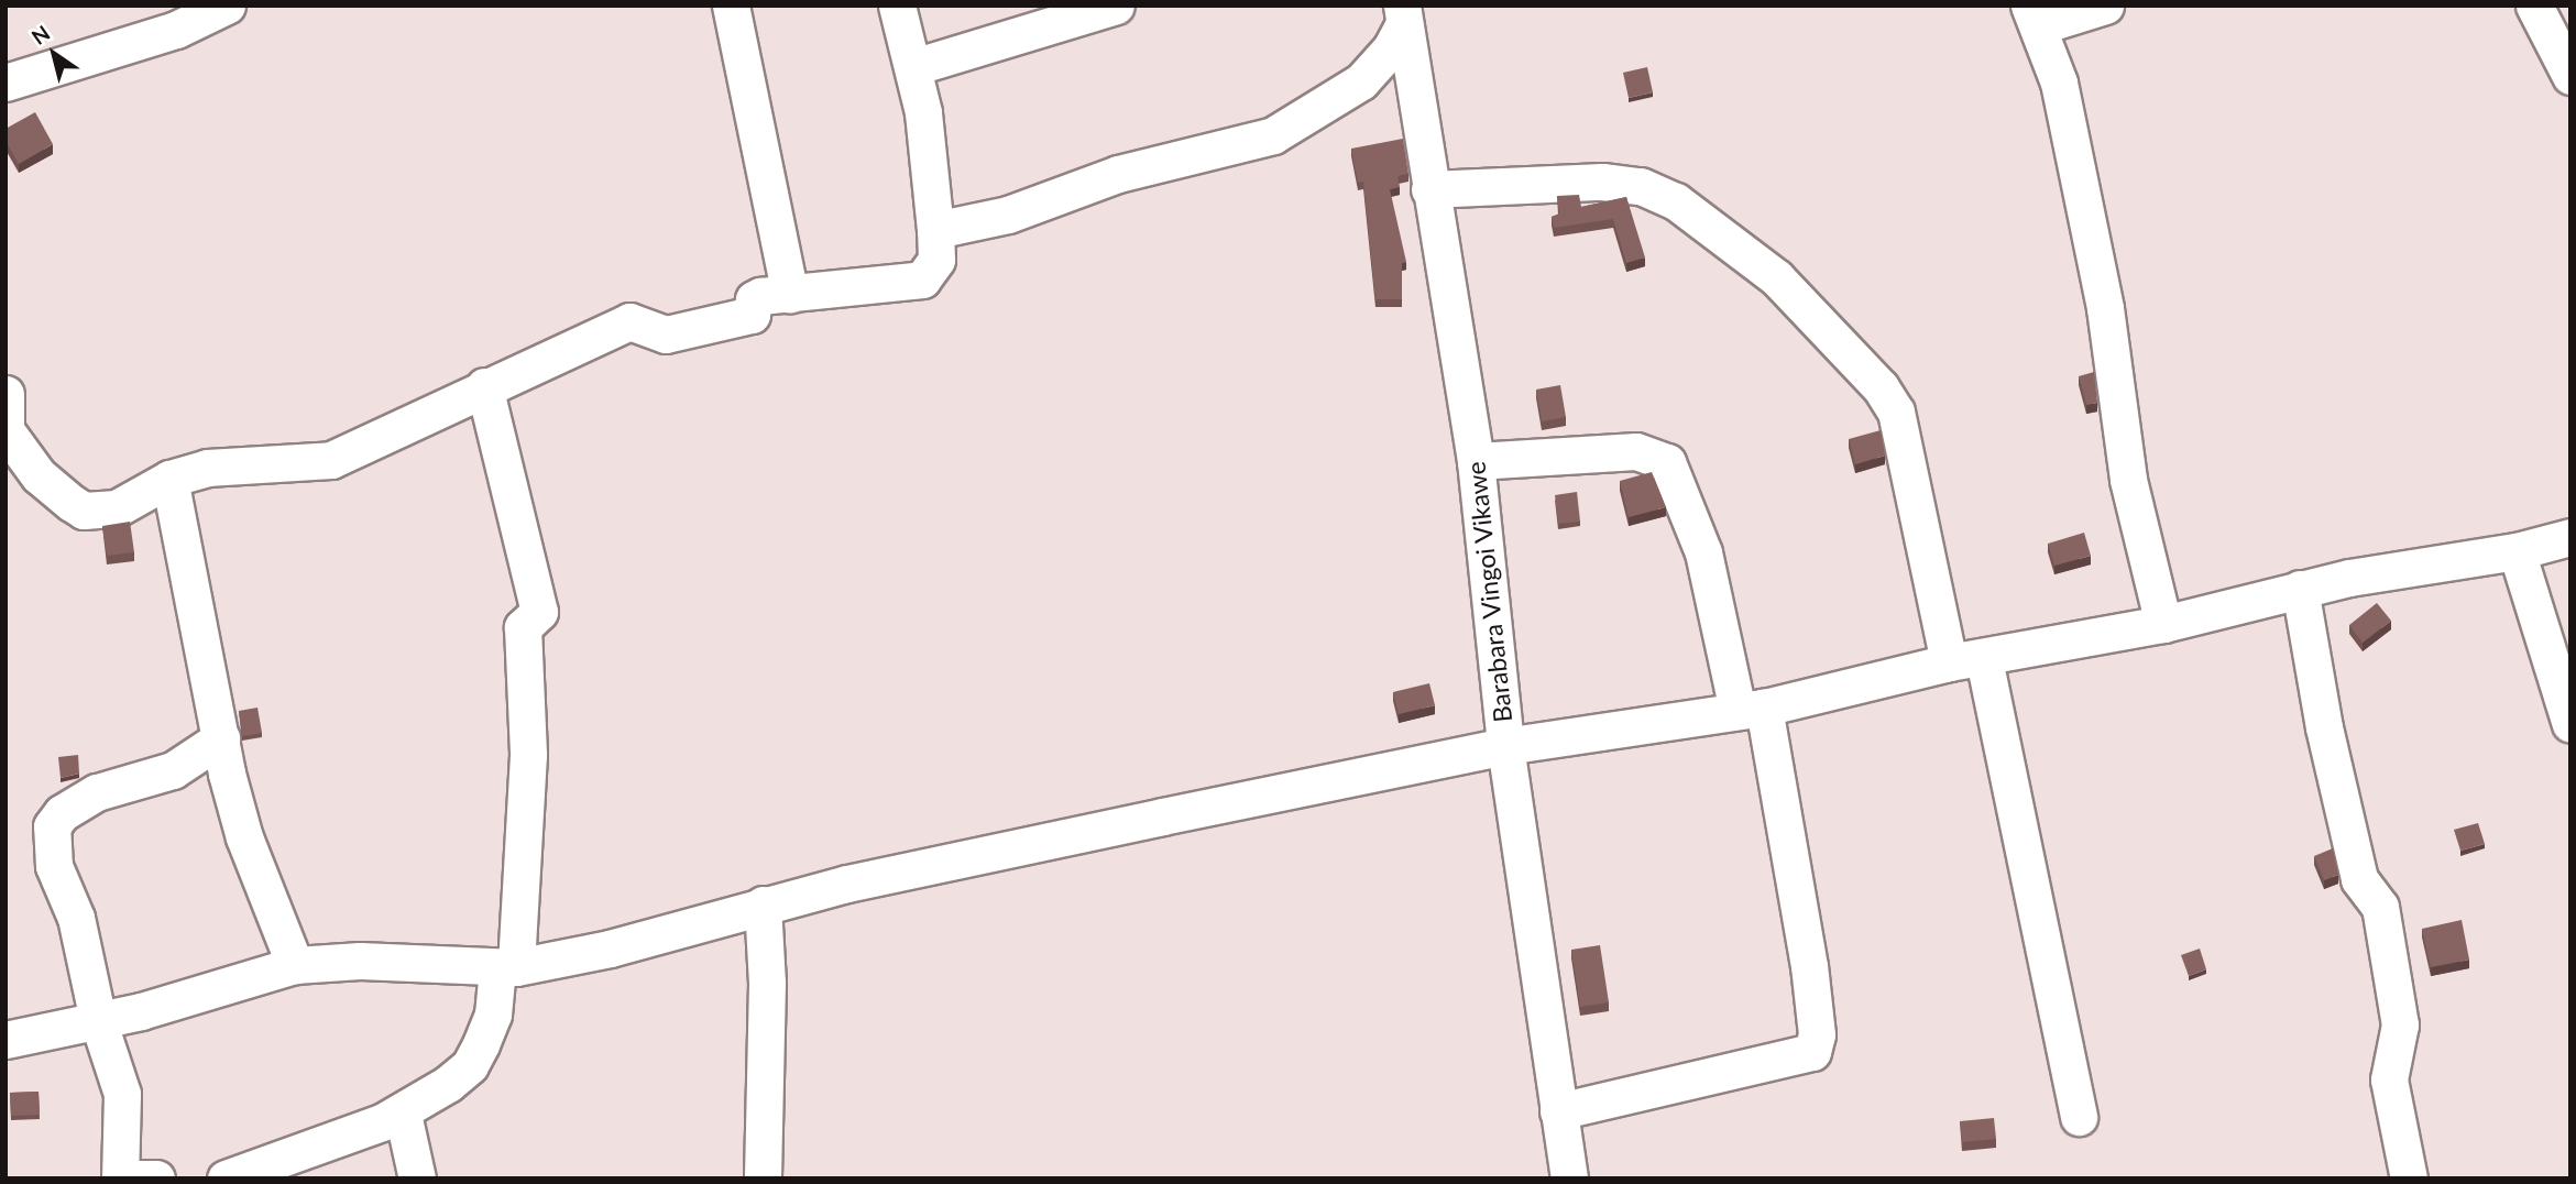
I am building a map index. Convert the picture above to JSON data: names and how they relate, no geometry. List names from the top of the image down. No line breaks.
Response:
{"streets":{"street":["Barabara Vingoi Vikawe"]},"north":"top left"}
